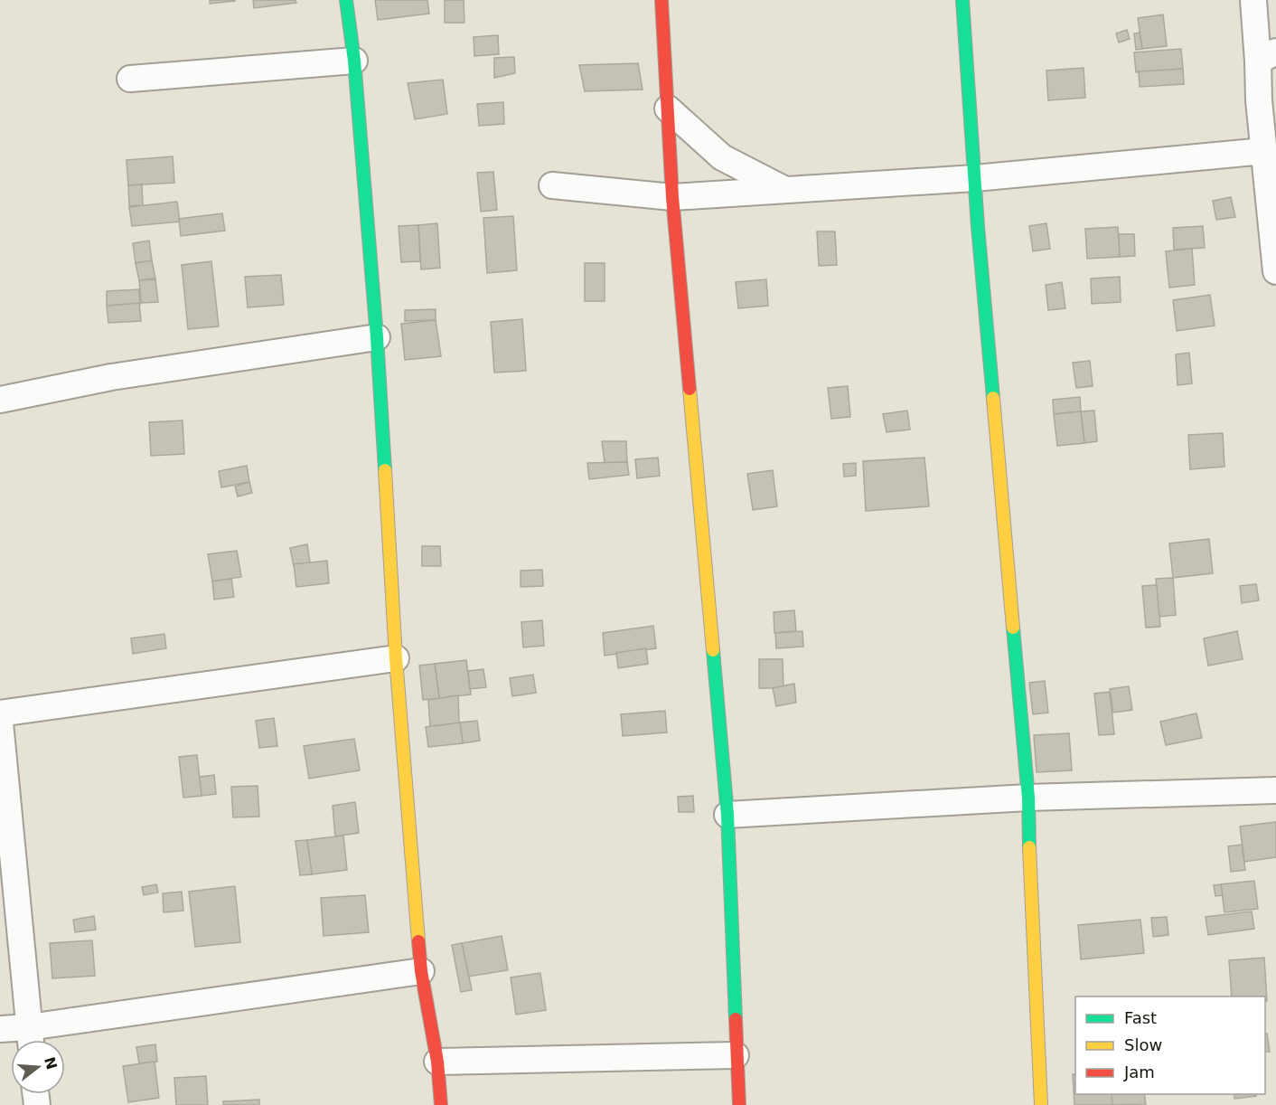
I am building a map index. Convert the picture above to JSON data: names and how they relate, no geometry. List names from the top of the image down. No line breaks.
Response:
{"legend":["Fast","Slow","Jam"],"north":"right"}
